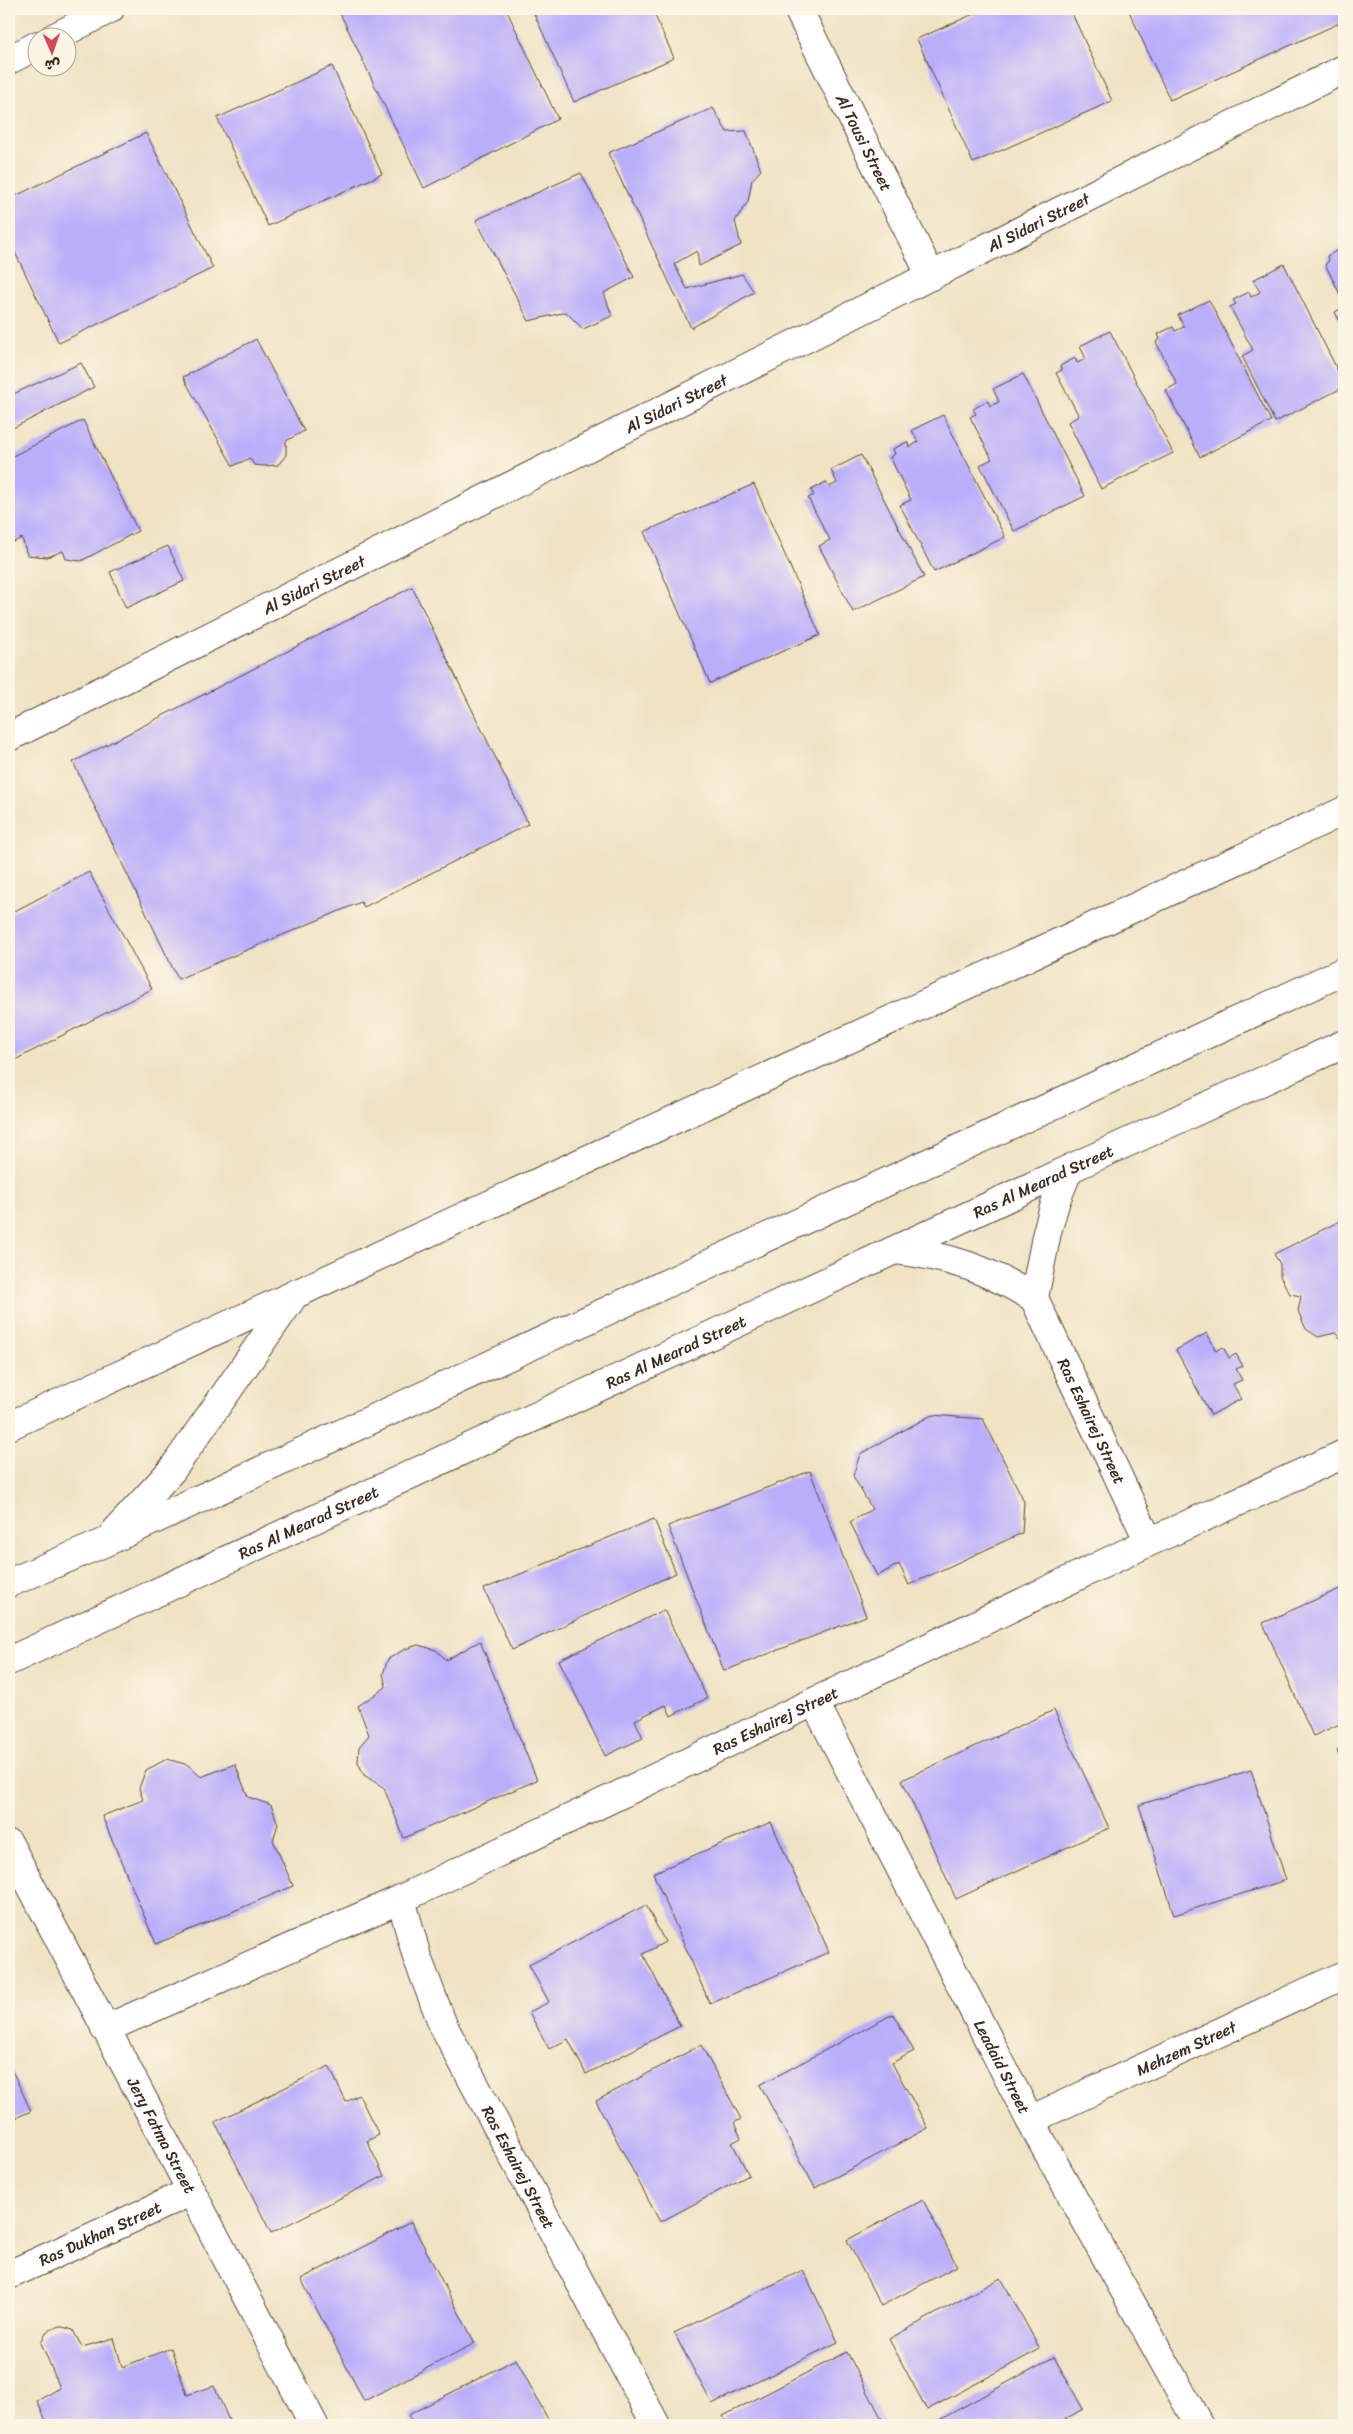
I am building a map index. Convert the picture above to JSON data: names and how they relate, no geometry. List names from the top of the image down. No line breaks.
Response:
{"streets":{"street":["Al Tousi Street","Al Sidari Street","Ras Al Mearad Street","Ras Eshairej Street","Mehzem Street","Leadaid Street","Jery Fatma Street","Ras Dukhan Street"]},"crossings":[["Al Tousi Street","Al Sidari Street"],["Ras Eshairej Street","Leadaid Street"],["Ras Eshairej Street","Jery Fatma Street"],["Mehzem Street","Leadaid Street"],["Jery Fatma Street","Ras Dukhan Street"]],"north":"bottom"}
